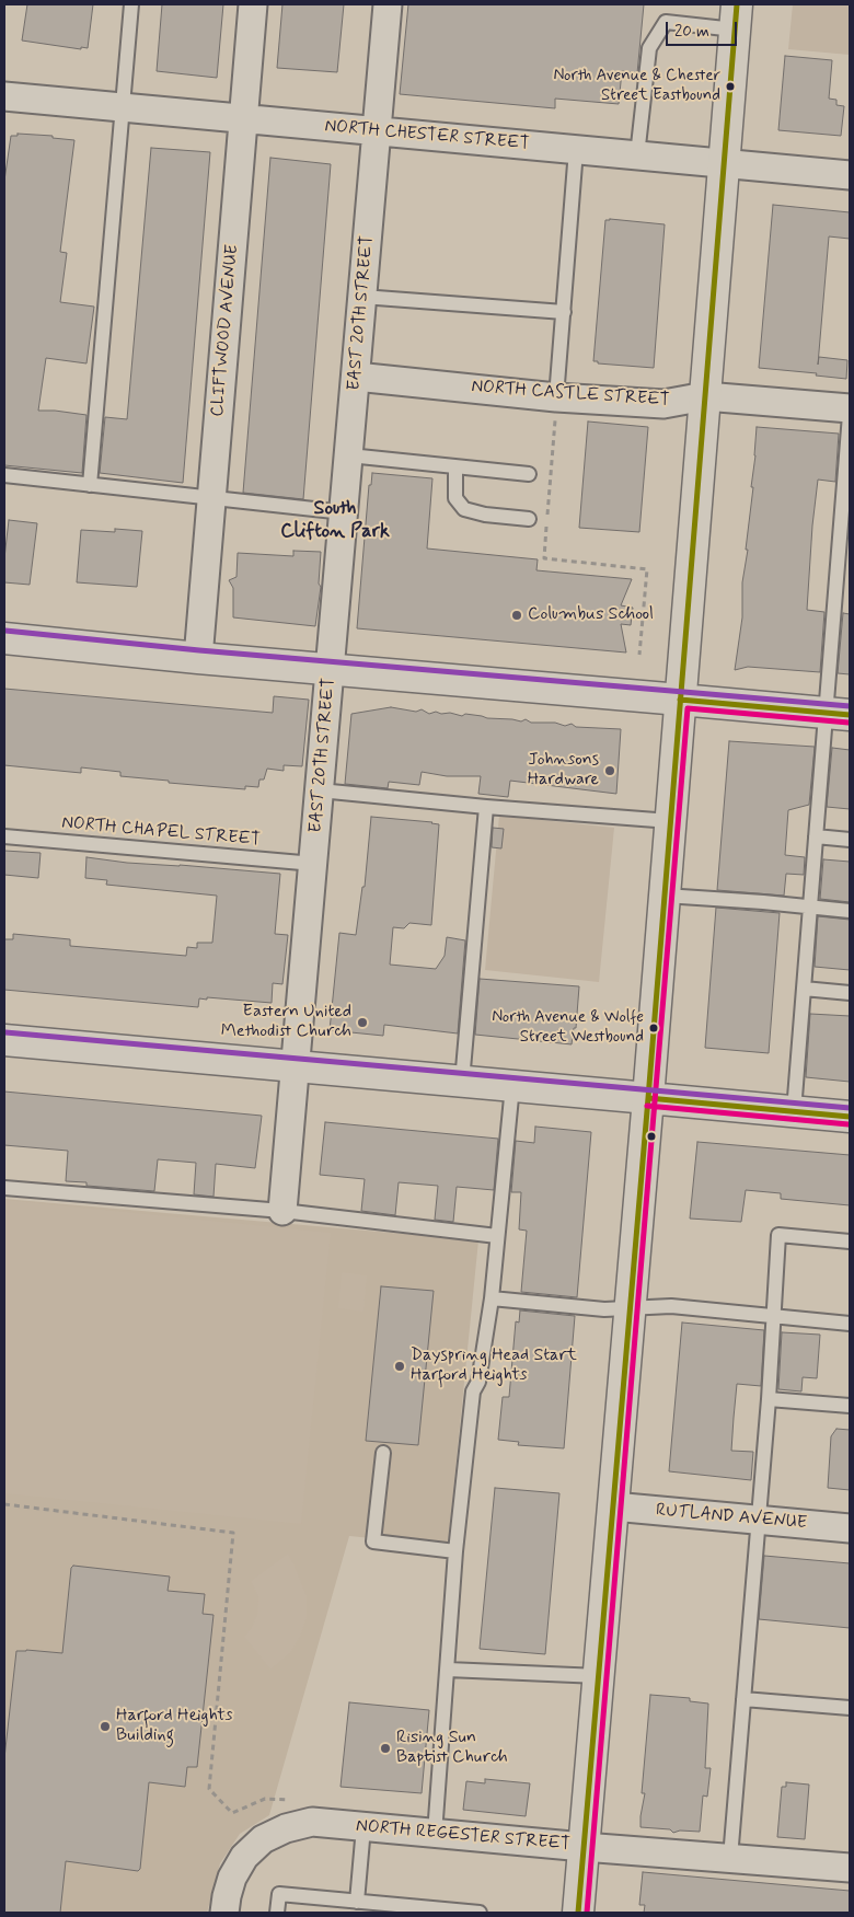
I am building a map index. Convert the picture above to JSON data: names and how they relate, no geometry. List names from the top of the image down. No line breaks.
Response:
{"streets":{"street":["NORTH CHESTER STREET","EAST 20TH STREET","CLIFTWOOD AVENUE","NORTH CASTLE STREET","RUTLAND AVENUE","NORTH REGESTER STREET"],"lane":["NORTH CHAPEL STREET"]},"crossings":[["NORTH CHESTER STREET","EAST 20TH STREET"],["NORTH CHESTER STREET","CLIFTWOOD AVENUE"],["EAST 20TH STREET","NORTH CASTLE STREET"],["EAST 20TH STREET","NORTH CHAPEL STREET"]],"districts":["South Clifton Park"],"places":["North Avenue & Chester Street Eastbound","Columbus School","Johnsons Hardware","Eastern United Methodist Church","North Avenue & Wolfe Street Westbound","Dayspring Head Start Harford Heights","Harford Heights Building","Rising Sun Baptist Church"],"scale_bar":"20 m"}
